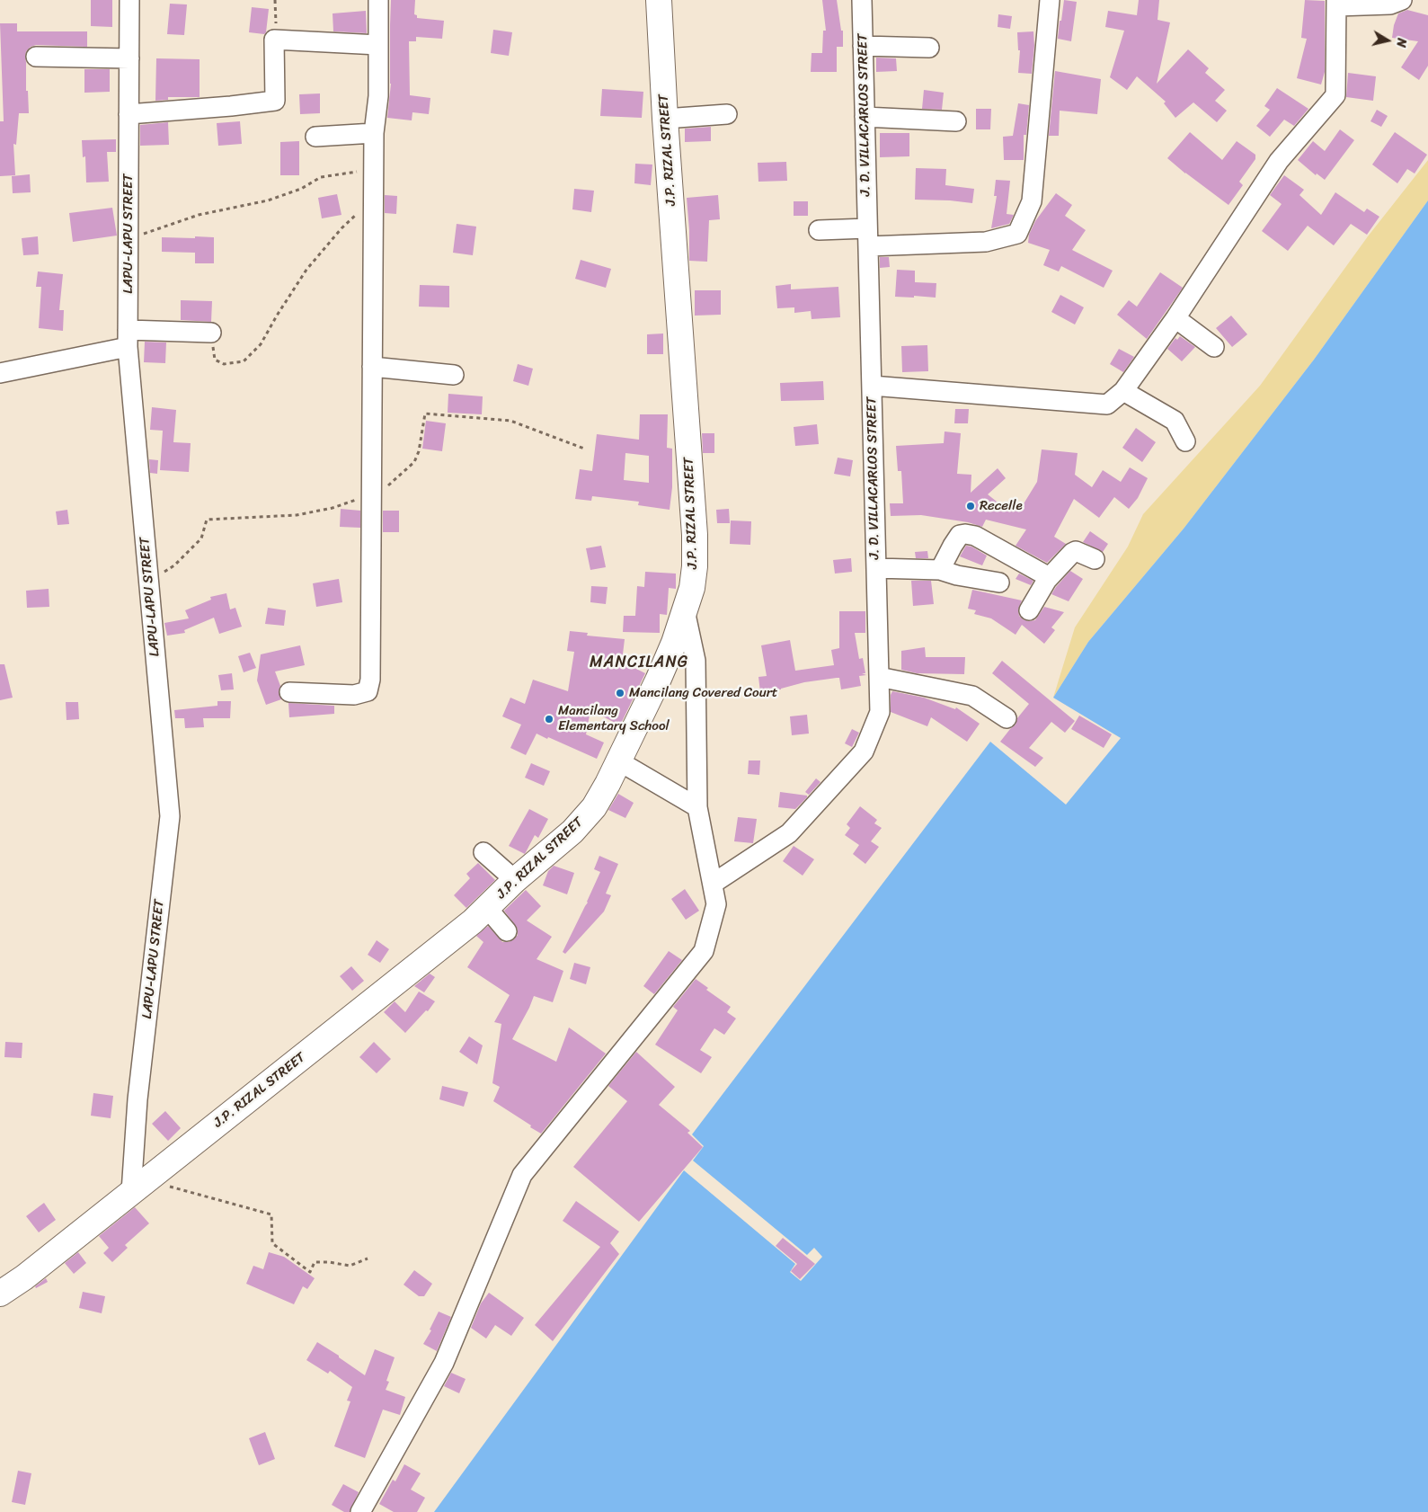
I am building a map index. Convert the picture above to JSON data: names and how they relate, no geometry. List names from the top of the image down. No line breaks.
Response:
{"streets":{"main road":["J.P. RIZAL STREET"],"street":["J. D. VILLACARLOS STREET","LAPU-LAPU STREET"]},"crossings":[["J.P. RIZAL STREET","LAPU-LAPU STREET"]],"districts":["MANCILANG"],"places":["Recelle","Mancilang Covered Court","Mancilang Elementary School"],"north":"right"}
